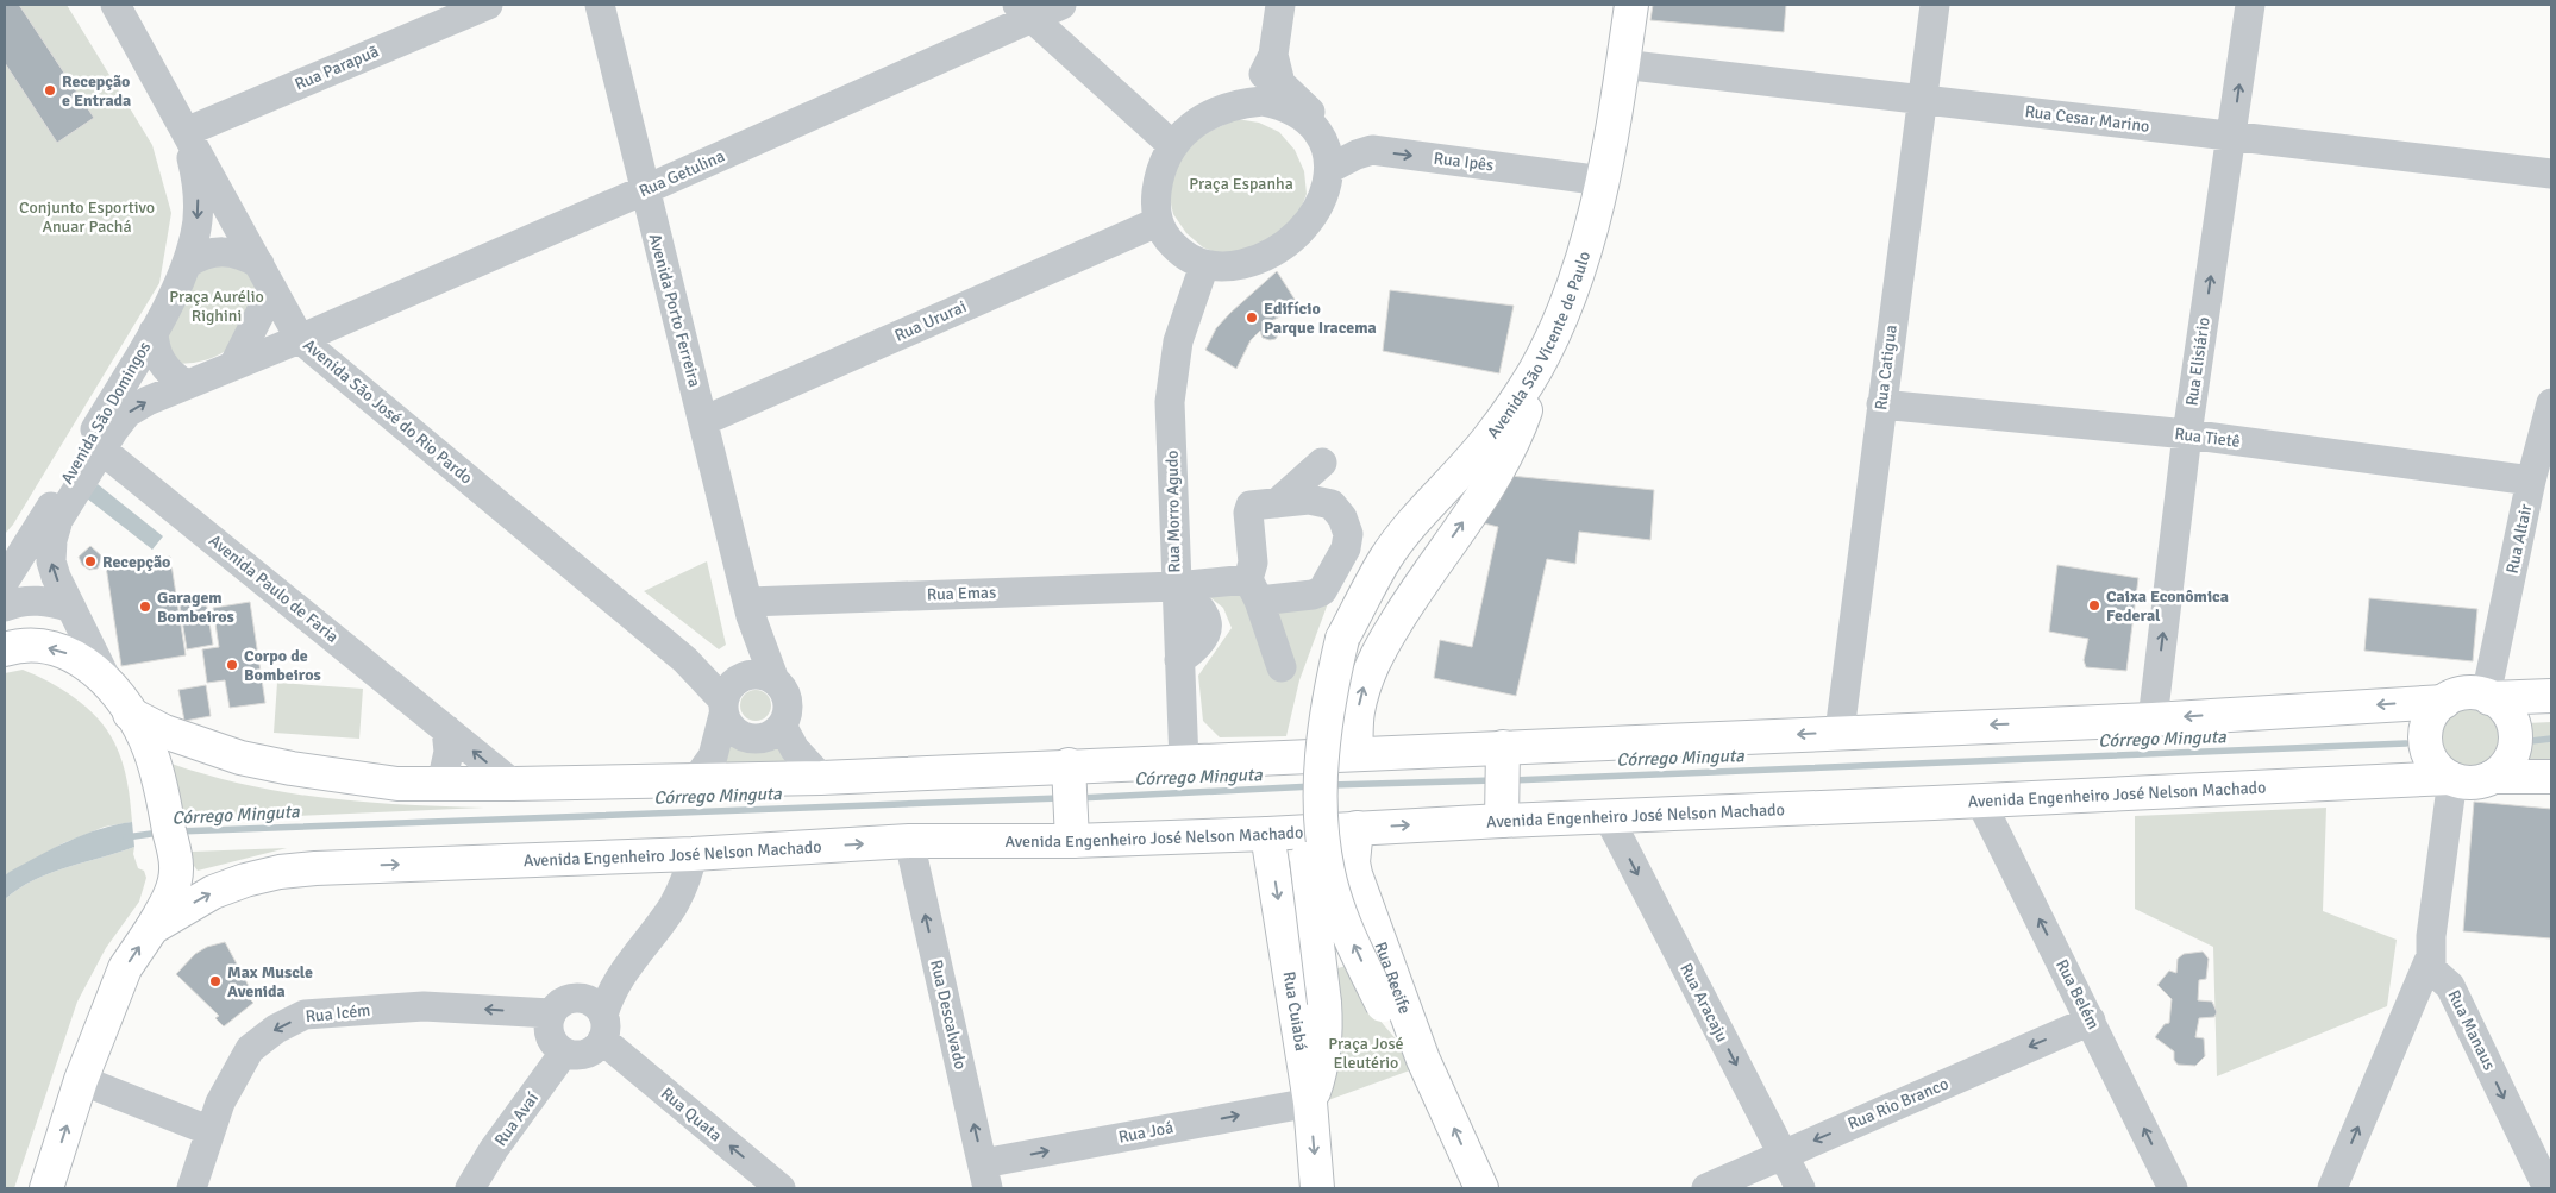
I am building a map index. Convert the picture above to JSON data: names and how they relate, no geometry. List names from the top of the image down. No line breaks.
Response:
{"streets":{"main road":["Avenida São Vicente de Paulo","Avenida Engenheiro José Nelson Machado","Rua Recife","Rua Cuiabá"],"street":["Rua Parapuã","Rua Cesar Marino","Rua Ipês","Rua Getulina","Avenida Porto Ferreira","Rua Ururai","Rua Elisiário","Rua Catigua","Avenida São José do Rio Pardo","Avenida São Domingos","Rua Tietê","Rua Morro Agudo","Rua Altair","Avenida Paulo de Faria","Rua Emas","Rua Belém","Rua Aracaju","Rua Icém","Rua Descalvado","Rua Manaus","Rua Rio Branco","Rua Quata","Rua Avaí","Rua Joá"]},"crossings":[["Rua Parapuã","Avenida São José do Rio Pardo"],["Rua Parapuã","Avenida São Domingos"],["Rua Cesar Marino","Avenida São Vicente de Paulo"],["Rua Cesar Marino","Rua Elisiário"],["Rua Cesar Marino","Rua Catigua"],["Rua Ipês","Rua Ururai"],["Rua Ipês","Avenida São Vicente de Paulo"],["Rua Ipês","Rua Morro Agudo"],["Rua Getulina","Avenida Porto Ferreira"],["Rua Getulina","Avenida São José do Rio Pardo"],["Rua Getulina","Avenida São Domingos"],["Avenida Porto Ferreira","Rua Ururai"],["Avenida Porto Ferreira","Avenida São José do Rio Pardo"],["Avenida Porto Ferreira","Rua Emas"],["Rua Ururai","Rua Morro Agudo"],["Avenida São Vicente de Paulo","Rua Recife"],["Avenida São Vicente de Paulo","Rua Cuiabá"],["Avenida São Vicente de Paulo","Rua Joá"],["Rua Elisiário","Rua Tietê"],["Rua Elisiário","Avenida Engenheiro José Nelson Machado"],["Rua Catigua","Rua Tietê"],["Rua Catigua","Avenida Engenheiro José Nelson Machado"],["Avenida São José do Rio Pardo","Avenida São Domingos"],["Avenida São Domingos","Avenida Paulo de Faria"],["Avenida São Domingos","Avenida Engenheiro José Nelson Machado"],["Rua Tietê","Rua Altair"],["Rua Morro Agudo","Rua Emas"],["Rua Morro Agudo","Avenida Engenheiro José Nelson Machado"],["Rua Altair","Avenida Engenheiro José Nelson Machado"],["Rua Altair","Rua Manaus"],["Avenida Paulo de Faria","Avenida Engenheiro José Nelson Machado"],["Avenida Engenheiro José Nelson Machado","Rua Recife"],["Avenida Engenheiro José Nelson Machado","Rua Belém"],["Avenida Engenheiro José Nelson Machado","Rua Aracaju"],["Avenida Engenheiro José Nelson Machado","Rua Cuiabá"],["Avenida Engenheiro José Nelson Machado","Rua Descalvado"],["Avenida Engenheiro José Nelson Machado","Rua Manaus"],["Rua Belém","Rua Rio Branco"],["Rua Aracaju","Rua Rio Branco"],["Rua Cuiabá","Rua Joá"],["Rua Icém","Rua Quata"],["Rua Icém","Rua Avaí"],["Rua Descalvado","Rua Joá"],["Rua Quata","Rua Avaí"]],"one_way":["Rua Ipês","Rua Elisiário","Rua Recife","Rua Belém","Rua Aracaju","Rua Cuiabá","Rua Icém","Rua Descalvado","Rua Manaus","Rua Rio Branco","Rua Quata","Rua Joá"],"water":["Córrego Minguta"],"parks":["Praça Espanha","Conjunto Esportivo Anuar Pachá","Praça Aurélio Righini","Praça José Eleutério"],"places":["Recepção e Entrada","Edifício Parque Iracema","Recepção","Caixa Econômica Federal","Garagem Bombeiros","Corpo de Bombeiros","Max Muscle Avenida"]}
